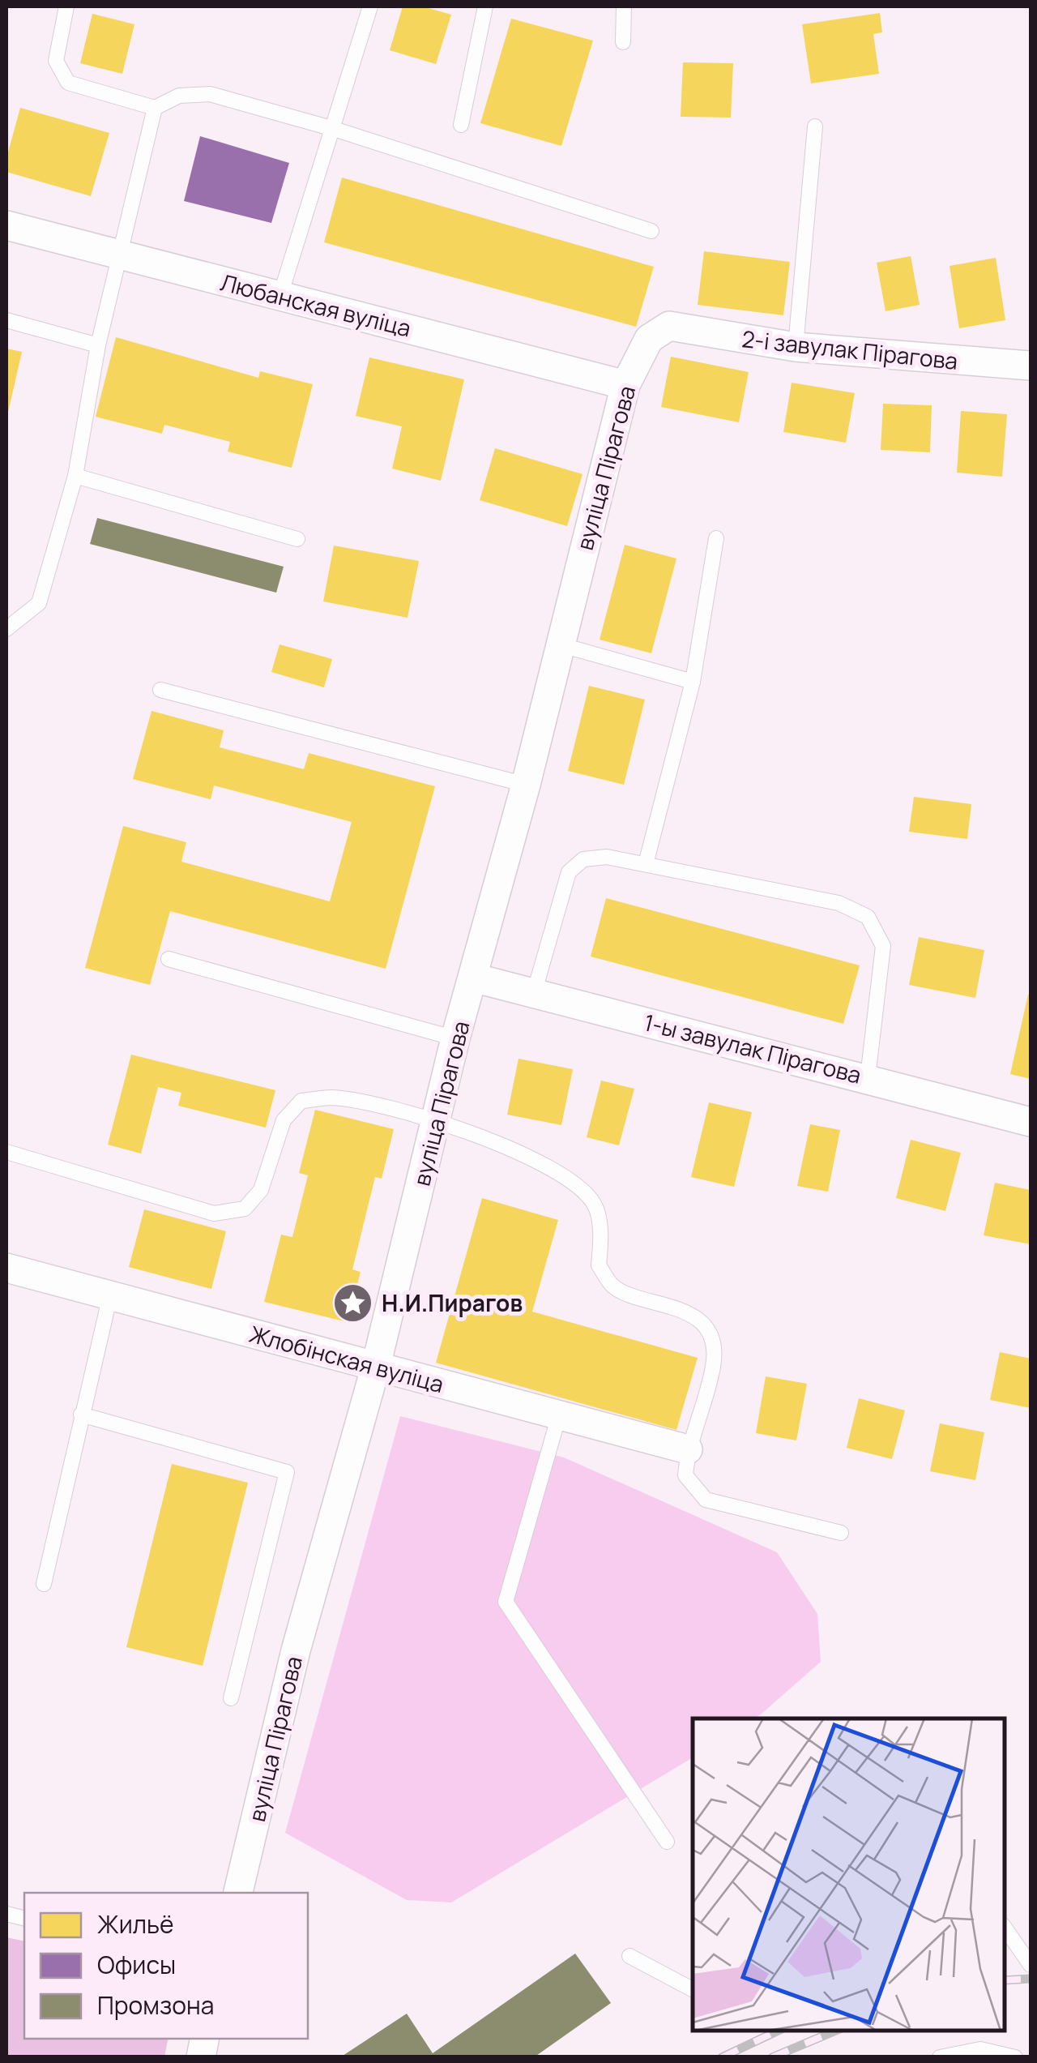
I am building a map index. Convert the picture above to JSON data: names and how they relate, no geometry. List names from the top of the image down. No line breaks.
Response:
{"streets":{"street":["Любанская вуліца","2-і завулак Пірагова","вуліца Пірагова","1-ы завулак Пірагова","Жлобінская вуліца"]},"crossings":[["Любанская вуліца","вуліца Пірагова"],["2-і завулак Пірагова","вуліца Пірагова"],["вуліца Пірагова","1-ы завулак Пірагова"],["вуліца Пірагова","Жлобінская вуліца"]],"places":{"place":["Н.И.Пирагов"]},"legend":["Жильё","Офисы","Промзона"]}
